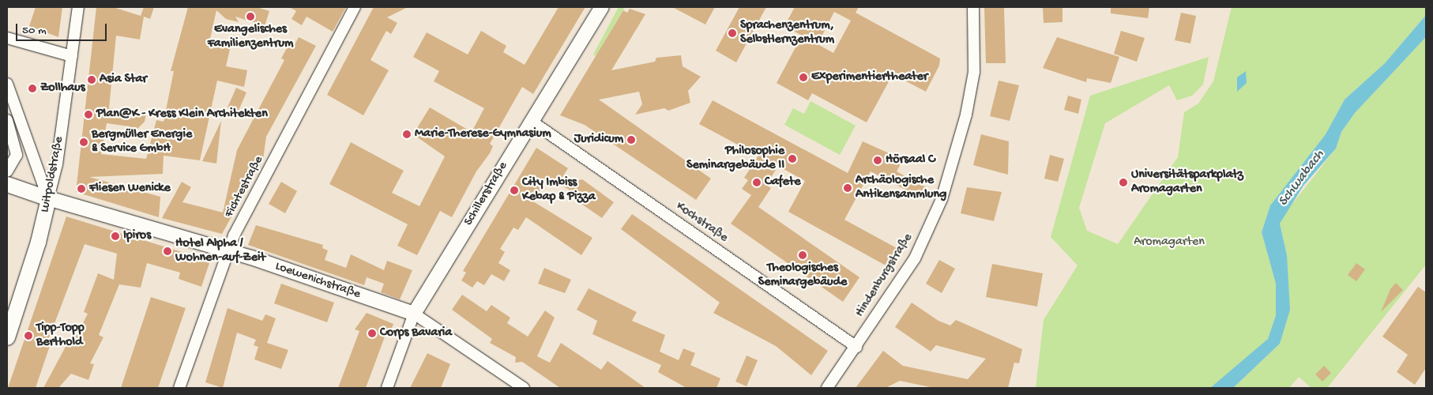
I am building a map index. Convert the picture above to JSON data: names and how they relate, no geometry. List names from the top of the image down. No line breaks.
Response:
{"streets":{"main road":["Luitpoldstraße"],"street":["Fichtestraße","Schillerstraße","Kochstraße","Hindenburgstraße","Loewenichstraße"]},"crossings":[["Luitpoldstraße","Loewenichstraße"],["Fichtestraße","Loewenichstraße"],["Schillerstraße","Kochstraße"],["Schillerstraße","Loewenichstraße"],["Kochstraße","Hindenburgstraße"]],"water":["Schwabach"],"parks":["Aromagarten"],"places":["Evangelisches Familienzentrum","Sprachenzentrum, Selbstlernzentrum","Experimentiertheater","Asia Star","Zollhaus","Plan@K - Kress Klein Architekten","Marie-Therese-Gymnasium","Juridicum","Bergmüller Energie & Service GmbH","Philosophie Seminargebäude II","Hörsaal C","Cafete","Universitätsparkplatz Aromagarten","Archäologische Antikensammlung","Fliesen Wenicke","City Imbiss Kebap & Pizza","Ipiros","Hotel Alpha / Wohnen-auf-Zeit","Theologisches Seminargebäude","Corps Bavaria","Tipp-Topp Berthold"],"scale_bar":"50 m"}
